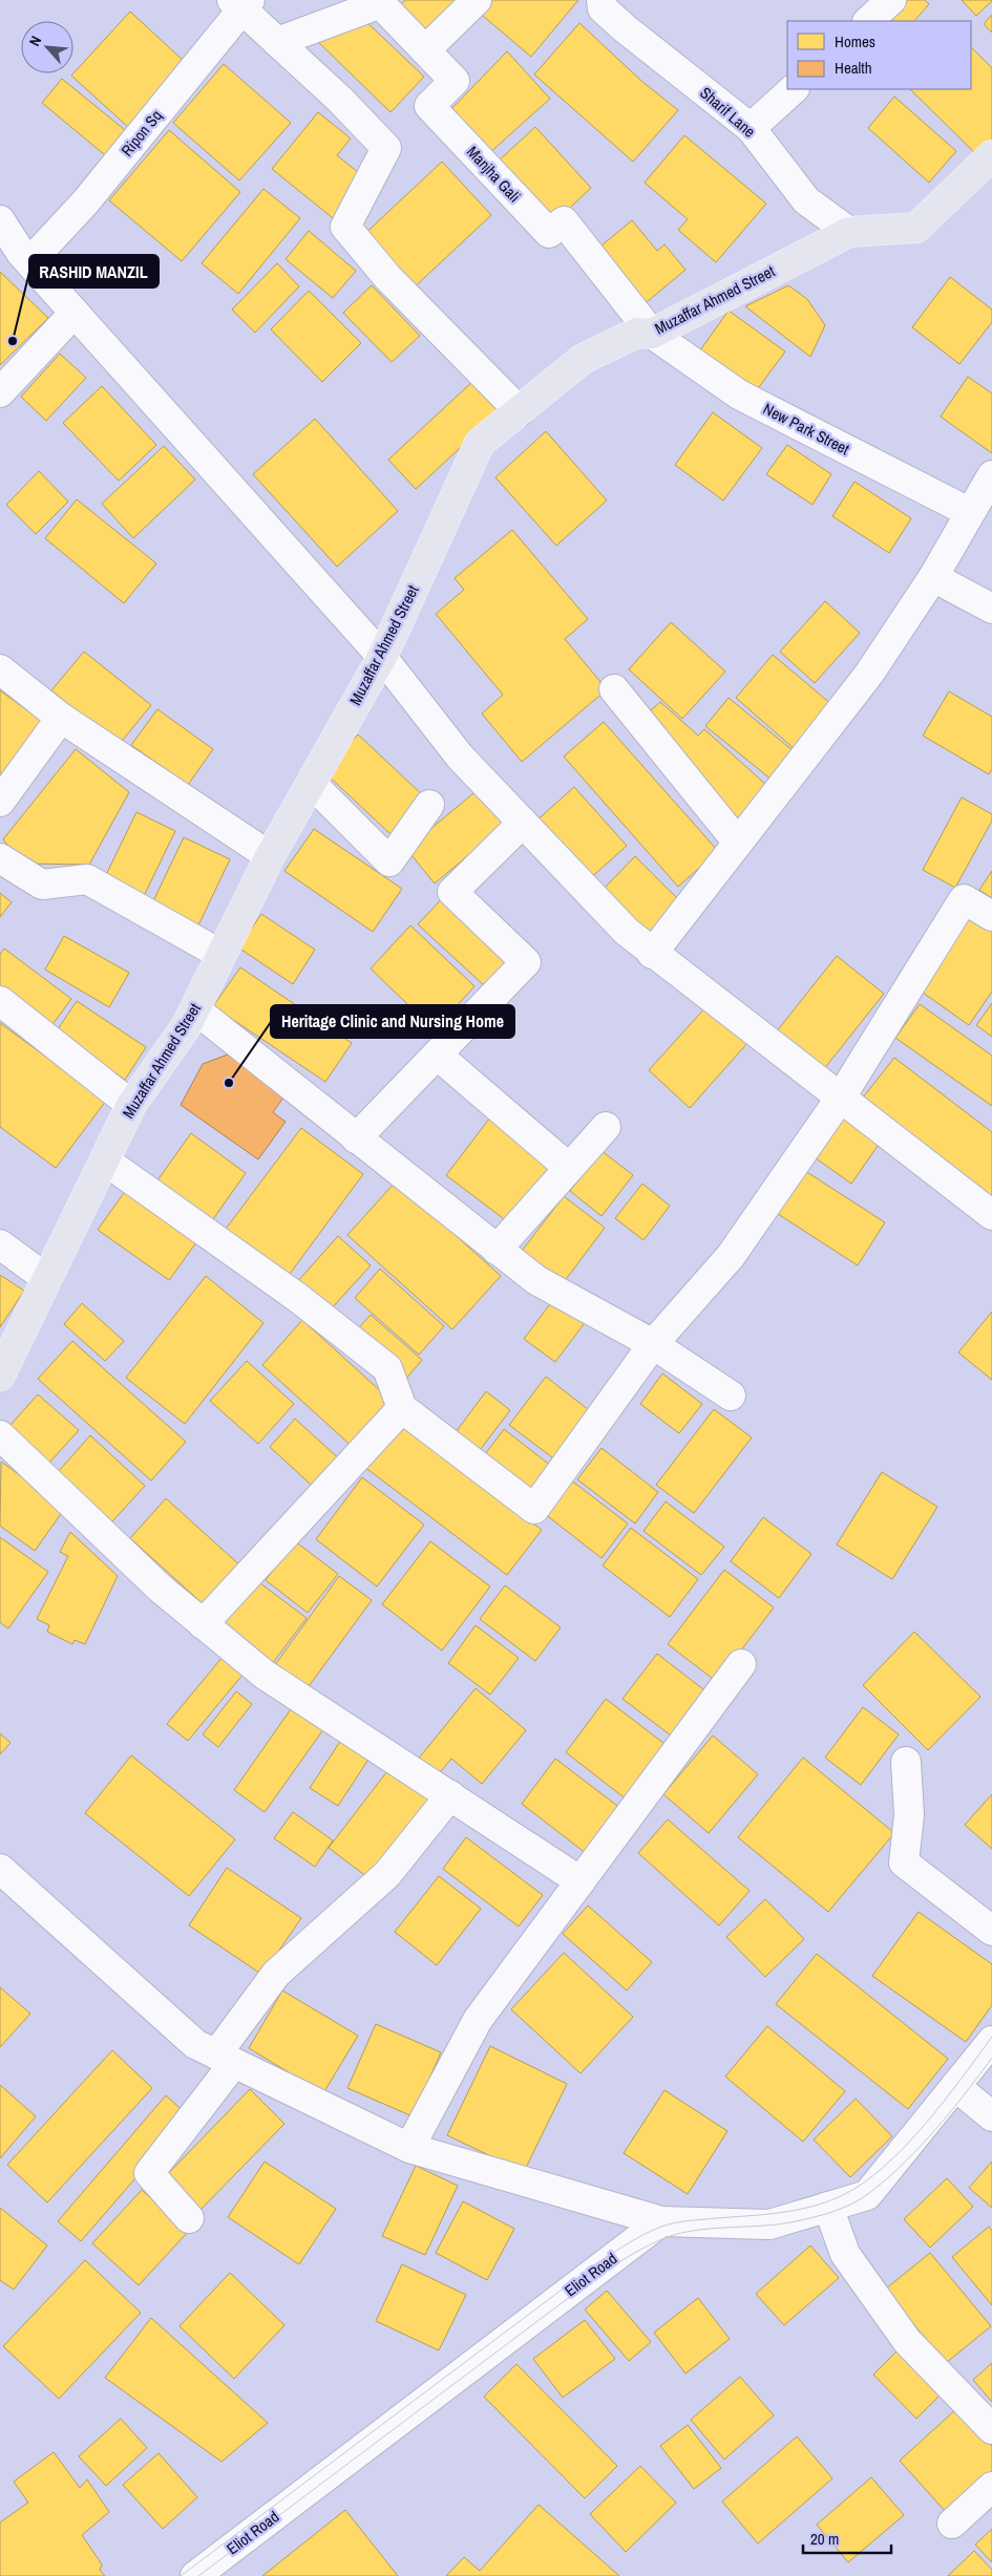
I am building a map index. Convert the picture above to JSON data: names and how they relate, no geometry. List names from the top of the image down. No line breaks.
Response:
{"streets":{"main road":["Muzaffar Ahmed Street"],"street":["Sharif Lane","Ripon Sq","Manjha Gali","New Park Street","Eliot Road"]},"crossings":[["Sharif Lane","Muzaffar Ahmed Street"],["Manjha Gali","Muzaffar Ahmed Street"],["Manjha Gali","New Park Street"],["Muzaffar Ahmed Street","New Park Street"]],"places":["RASHID MANZIL","Heritage Clinic and Nursing Home"],"legend":["Homes","Health"],"scale_bar":"20 m","north":"top left"}
